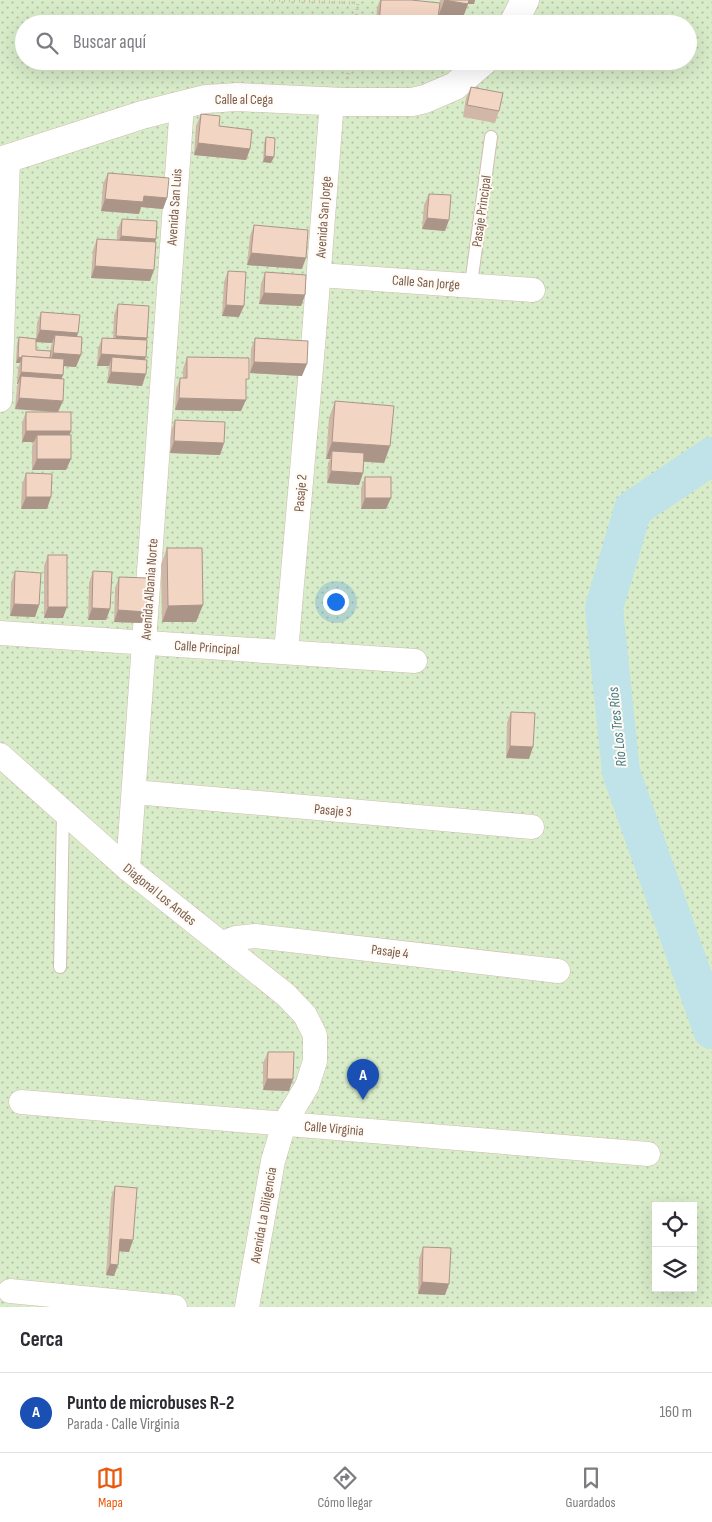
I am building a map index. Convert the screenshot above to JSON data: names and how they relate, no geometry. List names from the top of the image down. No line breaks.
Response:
{"streets":{"street":["Calle al Cega","Avenida San Luis","Avenida San Jorge","Calle San Jorge","Pasaje 2","Avenida Albania Norte","Calle Principal","Pasaje 3","Diagonal Los Andes","Pasaje 4","Calle Virginia","Avenida La Diligencia"],"lane":["Pasaje Principal"]},"crossings":[["Calle al Cega","Avenida San Luis"],["Calle al Cega","Avenida San Jorge"],["Avenida San Luis","Avenida Albania Norte"],["Pasaje Principal","Calle San Jorge"],["Avenida San Jorge","Calle San Jorge"],["Avenida San Jorge","Pasaje 2"],["Pasaje 2","Calle Principal"],["Avenida Albania Norte","Calle Principal"],["Avenida Albania Norte","Pasaje 3"],["Avenida Albania Norte","Diagonal Los Andes"],["Diagonal Los Andes","Pasaje 4"],["Diagonal Los Andes","Avenida La Diligencia"],["Calle Virginia","Avenida La Diligencia"]],"water":["Río Los Tres Ríos"],"page":{"search":"Buscar aquí","pins":"A","heading":"Cerca","list":[{"mark":"A","name":"Punto de microbuses R-2","note":"Parada · Calle Virginia","value":"160 m"}],"nav":["Mapa","Cómo llegar","Guardados"]}}
